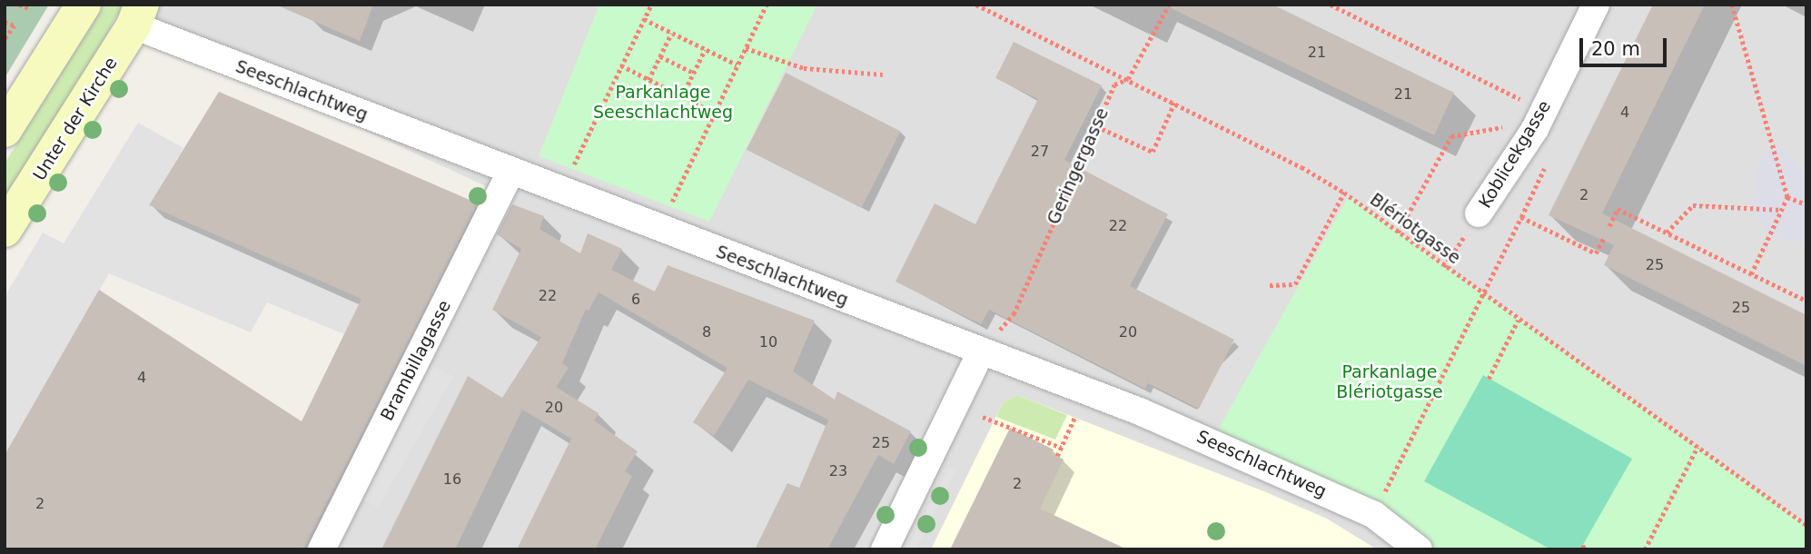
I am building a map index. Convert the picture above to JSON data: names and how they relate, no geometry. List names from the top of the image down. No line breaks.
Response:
{"streets":{"main road":["Unter der Kirche"],"street":["Seeschlachtweg","Koblicekgasse","Brambillagasse"],"path":["Geringergasse","Blériotgasse"]},"crossings":[["Seeschlachtweg","Unter der Kirche"],["Seeschlachtweg","Geringergasse"],["Seeschlachtweg","Brambillagasse"],["Koblicekgasse","Blériotgasse"],["Geringergasse","Blériotgasse"]],"parks":["Parkanlage Seeschlachtweg","Parkanlage Blériotgasse"],"house_numbers":["21","21","4","27","2","22","25","22","6","25","8","20","10","4","20","25","23","16","2","2"],"scale_bar":"20 m"}
